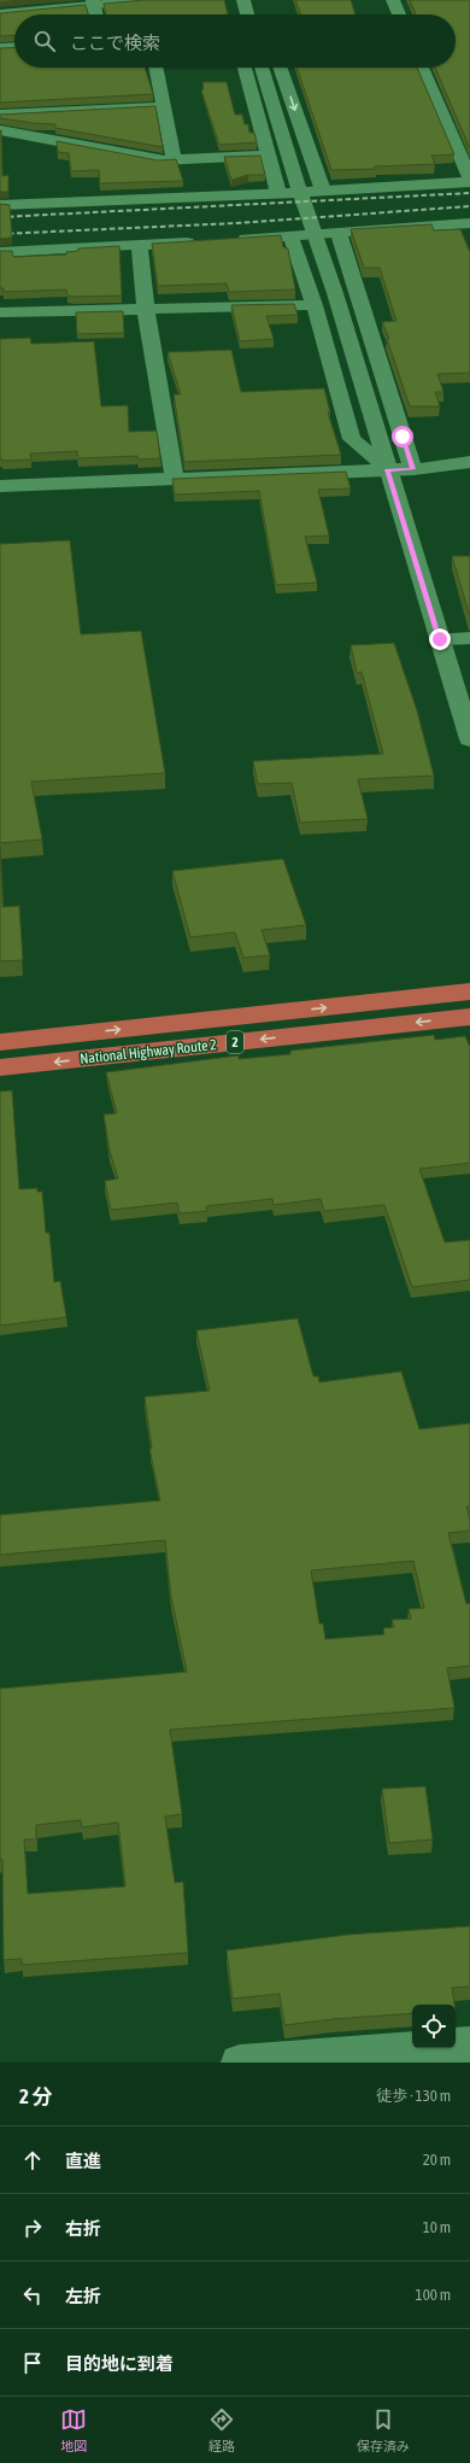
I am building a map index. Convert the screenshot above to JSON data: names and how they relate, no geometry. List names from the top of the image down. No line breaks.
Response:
{"streets":{"highway":["2","National Highway Route 2"]},"page":{"search":"ここで検索","heading":["2 分","徒歩 · 130 m"],"list":[["直進","20 m"],["右折","10 m"],["左折","100 m"],"目的地に到着"],"nav":["地図","経路","保存済み"]}}
